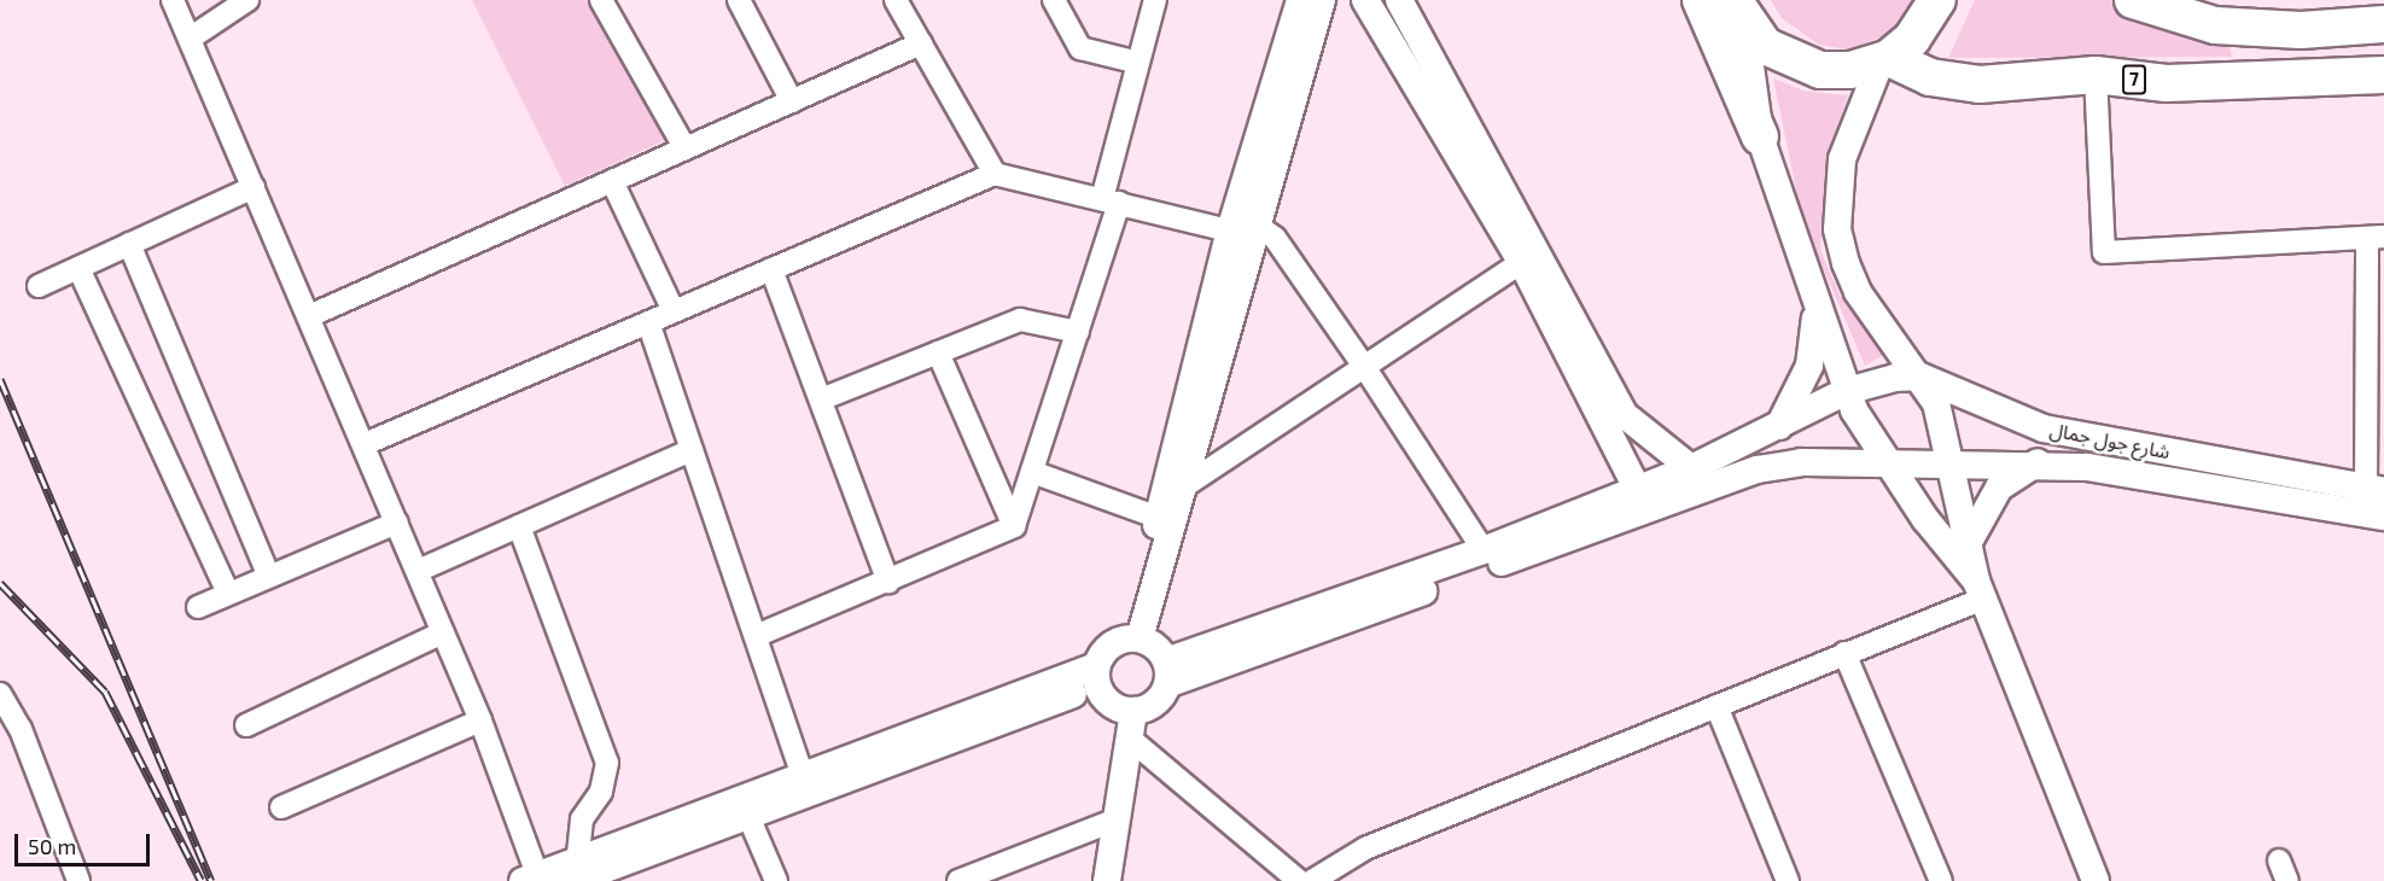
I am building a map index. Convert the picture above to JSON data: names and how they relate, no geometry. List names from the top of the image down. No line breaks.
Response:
{"streets":{"highway":["7"],"street":["شارع جول جمال"]},"scale_bar":"50 m"}
